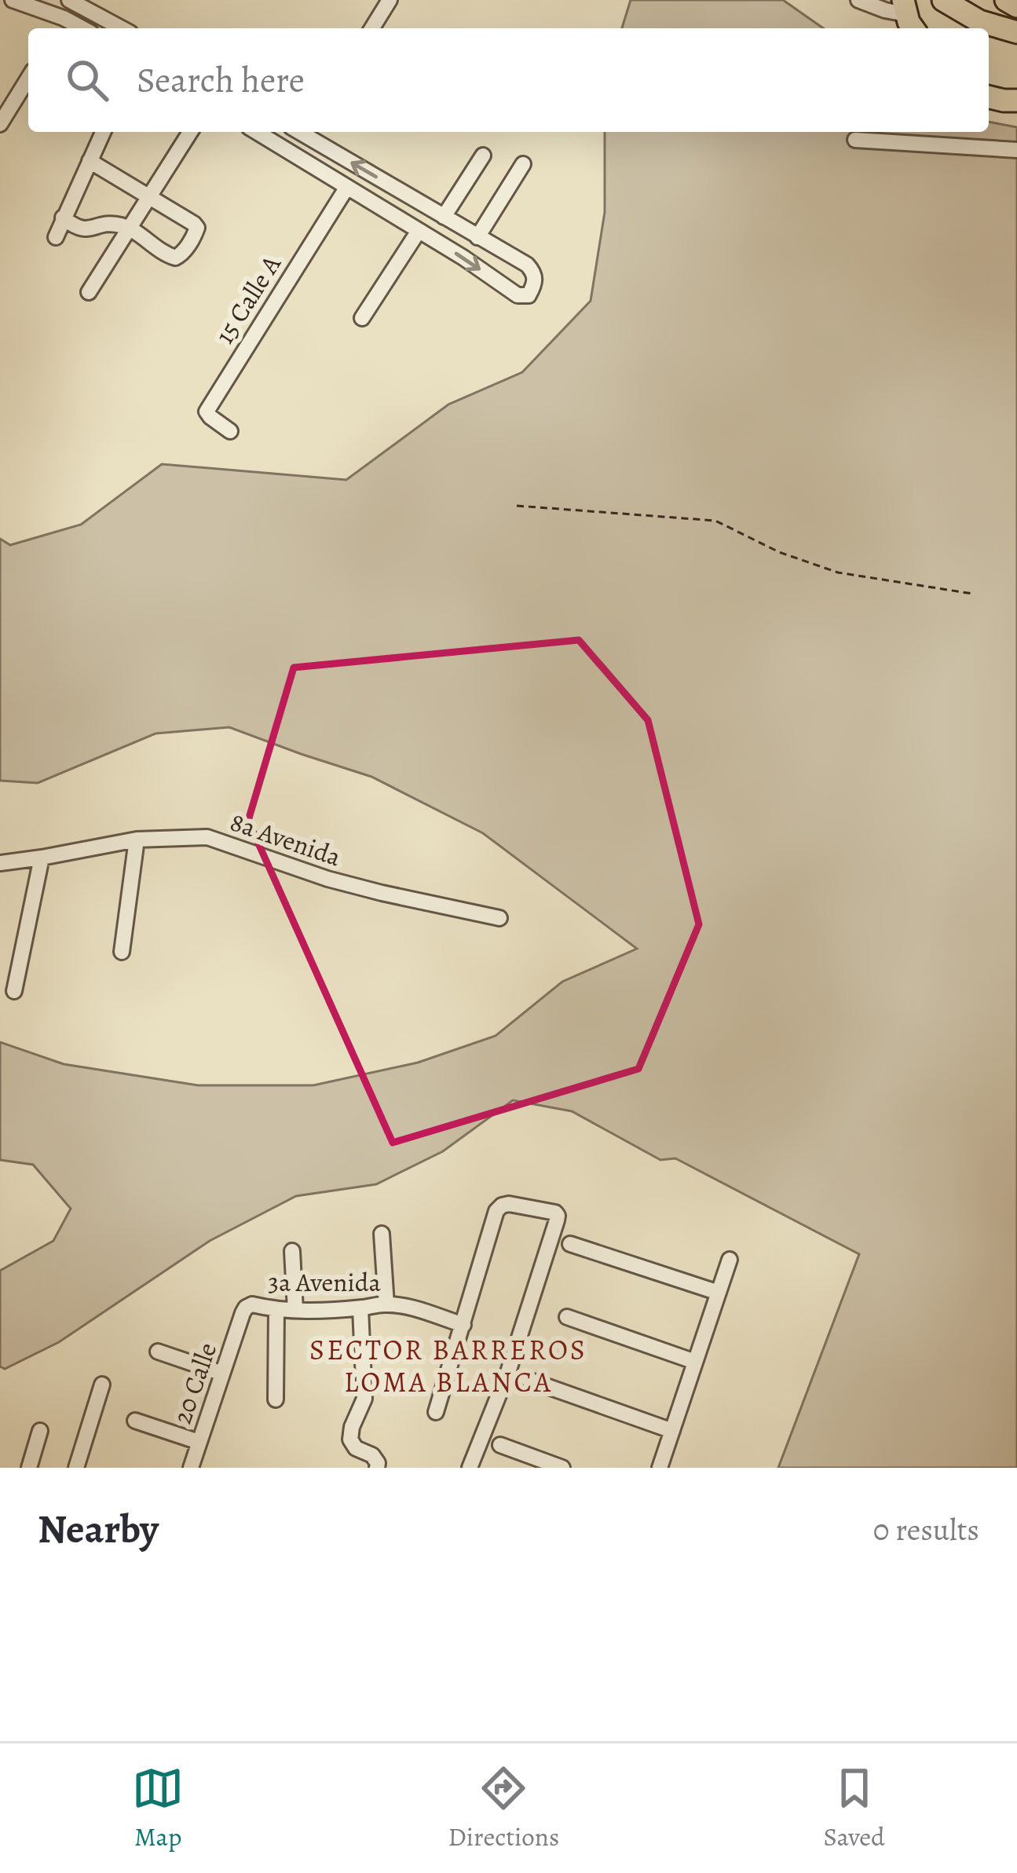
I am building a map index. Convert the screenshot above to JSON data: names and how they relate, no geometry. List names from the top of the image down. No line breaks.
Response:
{"streets":{"street":["15 Calle A","8a Avenida","3a Avenida","20 Calle"]},"crossings":[["3a Avenida","20 Calle"]],"districts":["SECTOR BARREROS LOMA BLANCA"],"page":{"search":"Search here","heading":["Nearby","0 results"],"nav":["Map","Directions","Saved"]}}
